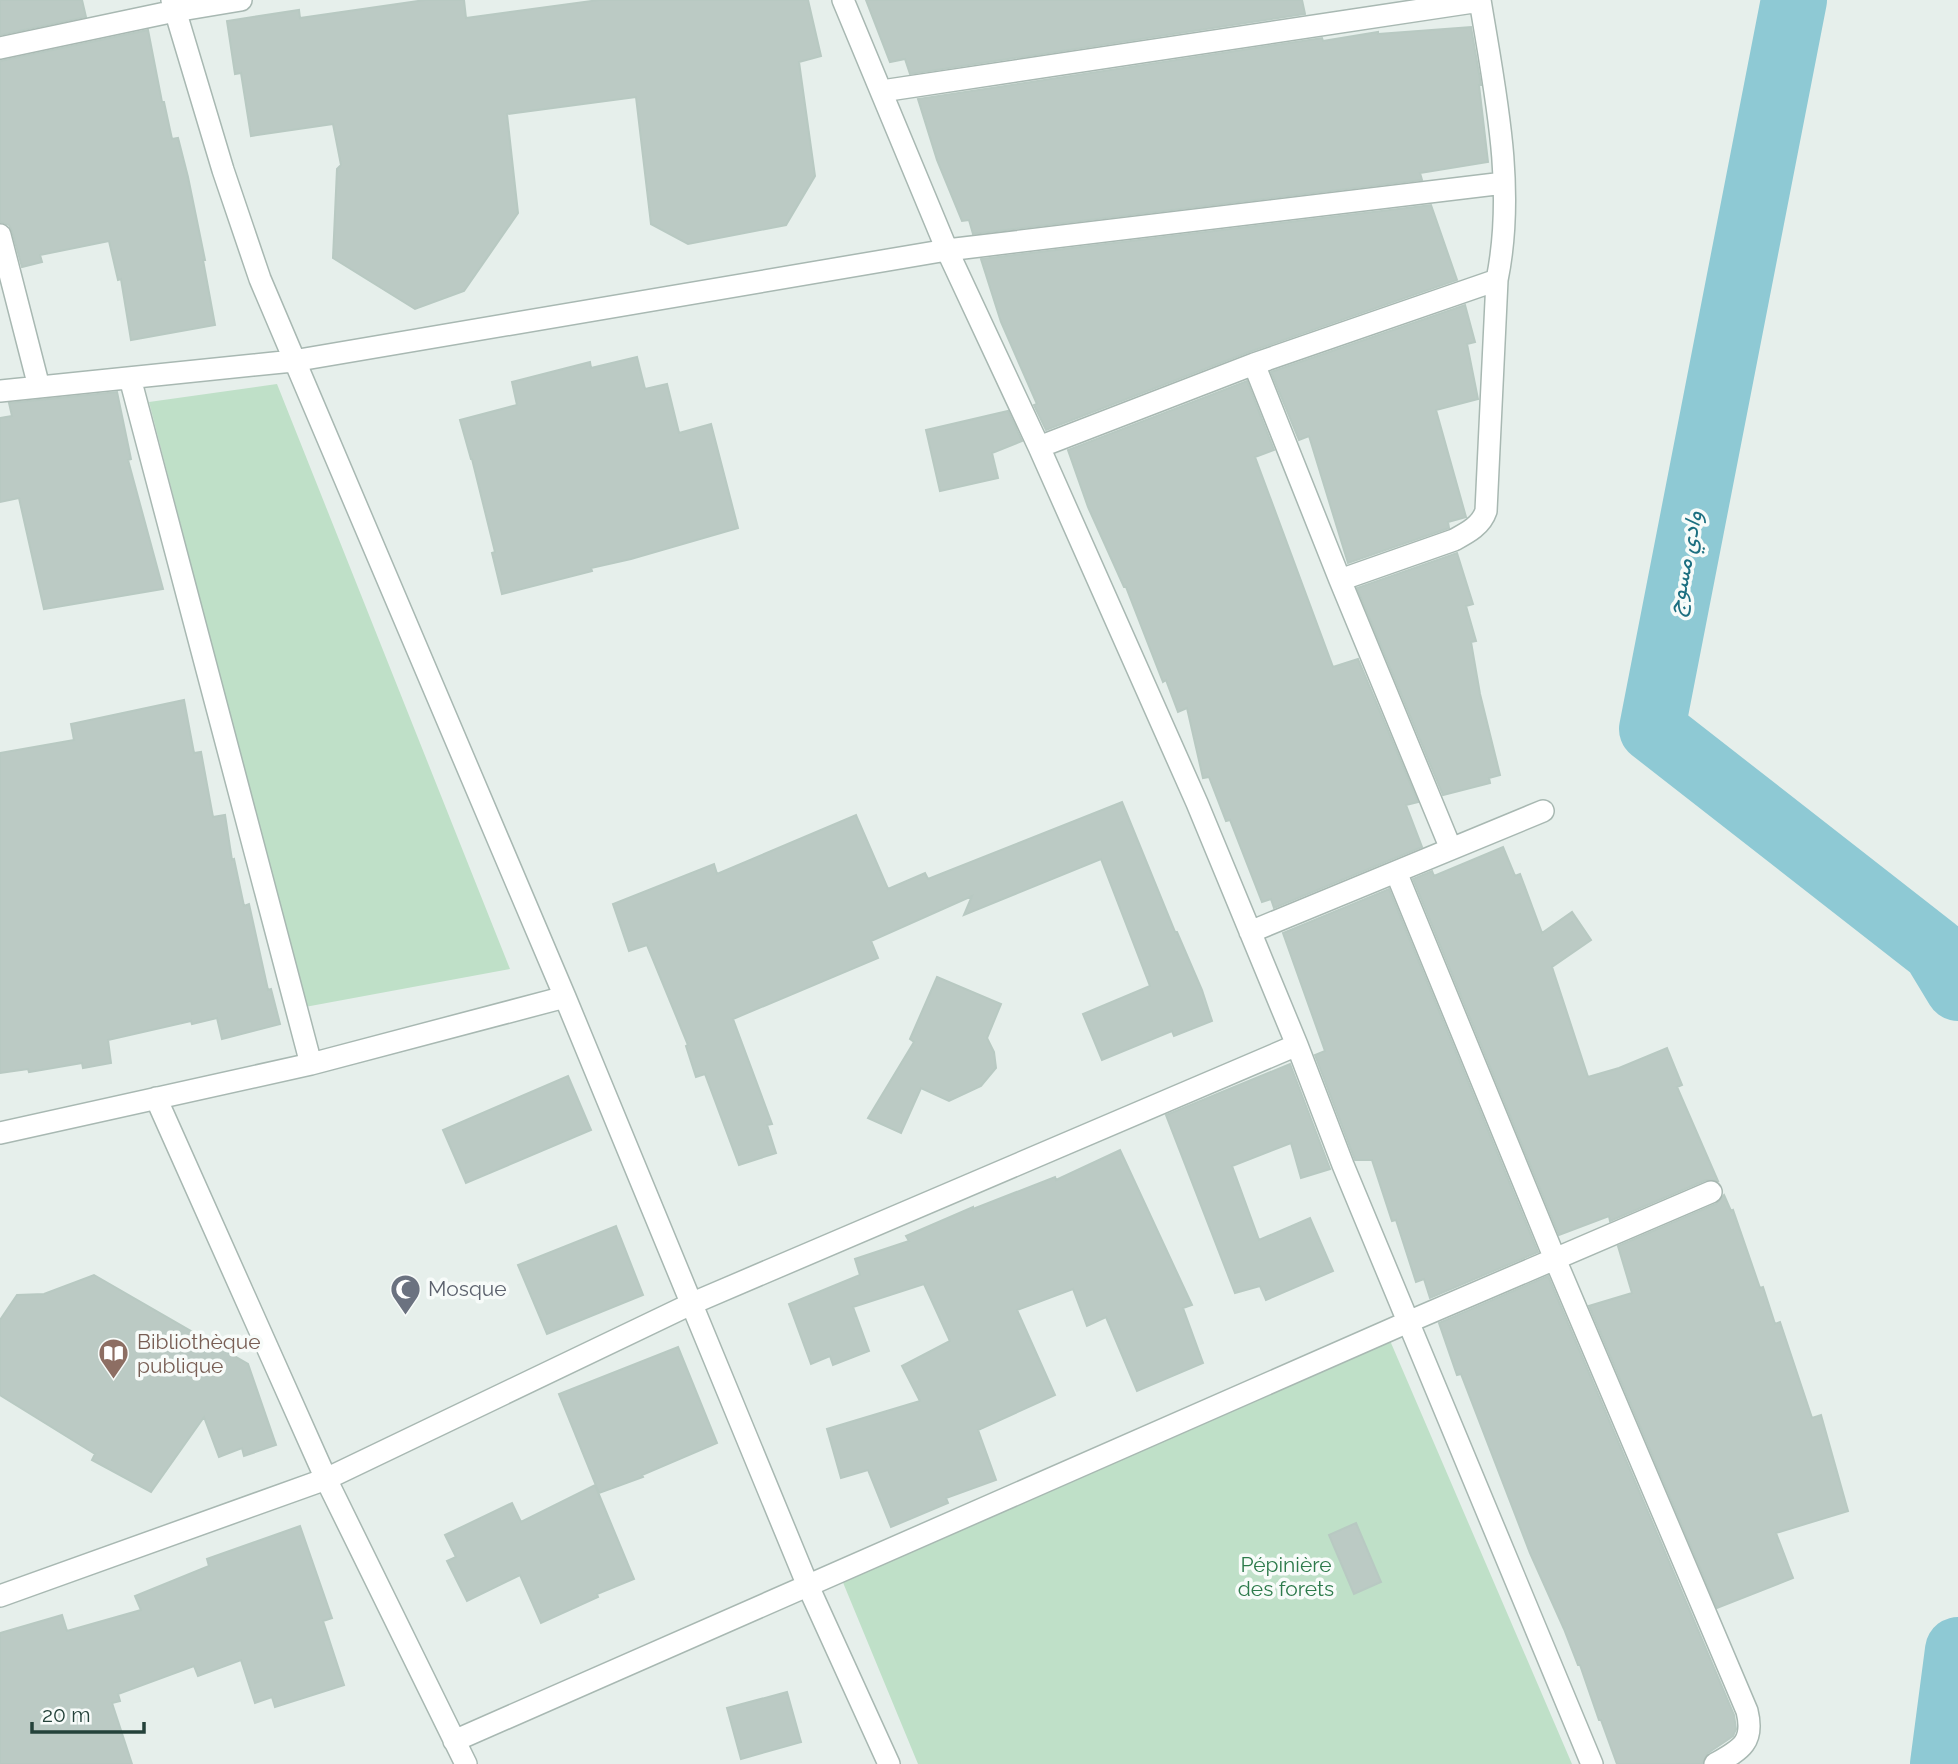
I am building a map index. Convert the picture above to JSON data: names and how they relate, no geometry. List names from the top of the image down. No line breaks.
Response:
{"water":["وادي مسوج"],"parks":["Pépinière des forets"],"places":{"mosque":["Mosque"],"library":["Bibliothèque publique"]},"scale_bar":"20 m"}
